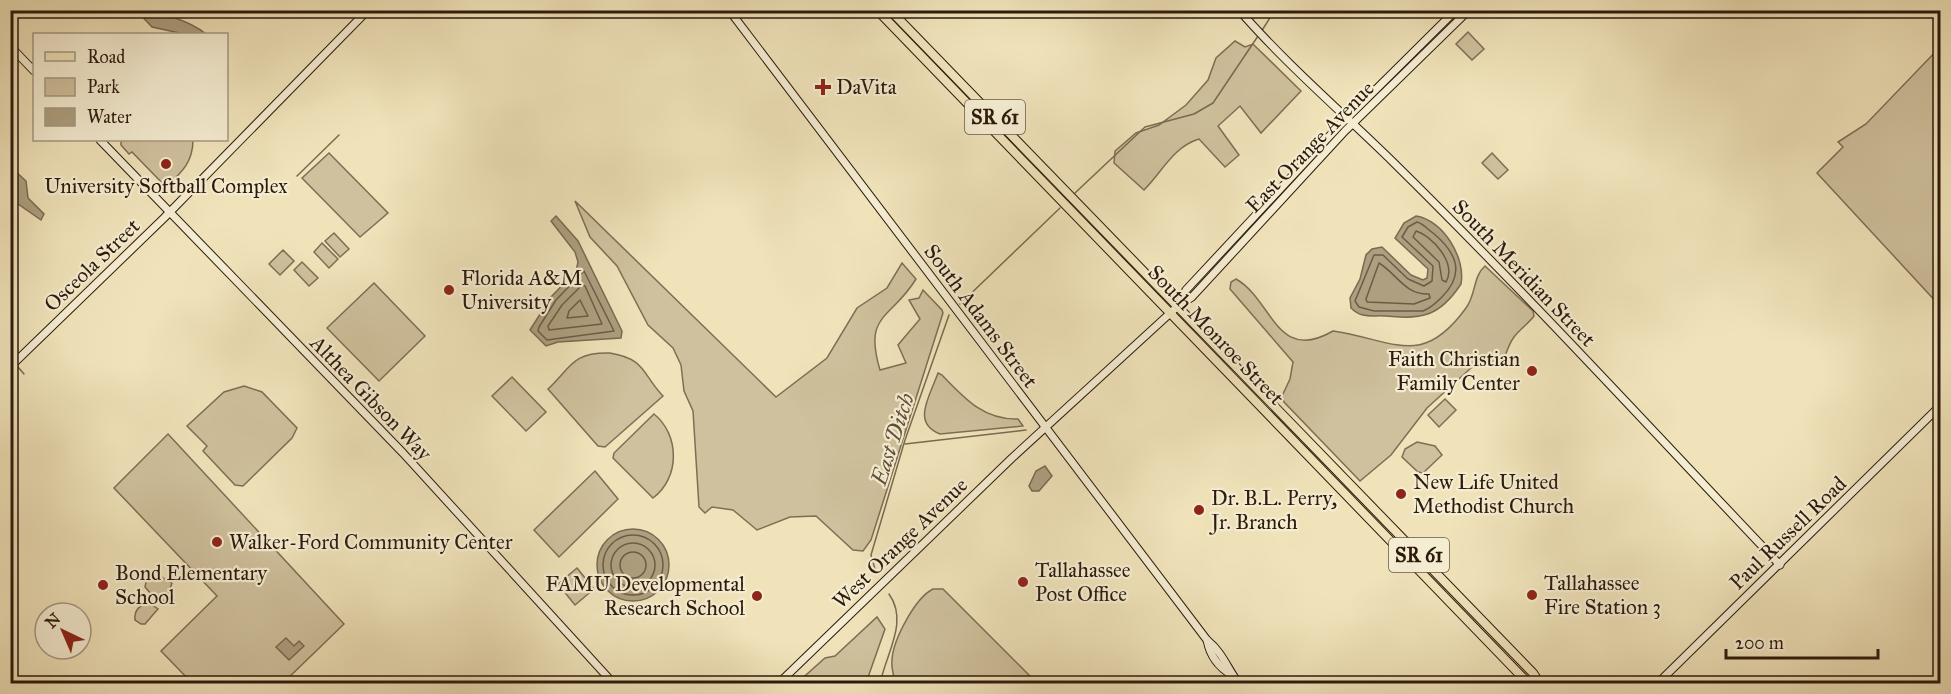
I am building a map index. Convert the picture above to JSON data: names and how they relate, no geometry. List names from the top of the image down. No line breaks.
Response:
{"streets":{"main road":["SR 61","South Monroe Street"],"street":["East Orange Avenue","Osceola Street","South Meridian Street","South Adams Street","Althea Gibson Way","Paul Russell Road","West Orange Avenue"]},"crossings":[["East Orange Avenue","South Meridian Street"],["East Orange Avenue","South Adams Street"],["East Orange Avenue","South Monroe Street"],["East Orange Avenue","West Orange Avenue"],["Osceola Street","Althea Gibson Way"],["South Meridian Street","Paul Russell Road"],["South Adams Street","West Orange Avenue"]],"water":["East Ditch"],"places":{"health":["DaVita"],"other":["University Softball Complex","Florida A&M University","Faith Christian Family Center","New Life United Methodist Church","Dr. B.L. Perry, Jr. Branch","Walker-Ford Community Center","Tallahassee Post Office","Bond Elementary School","Tallahassee Fire Station 3","FAMU Developmental Research School"]},"legend":["Road","Park","Water"],"scale_bar":"200 m","north":"top left"}
